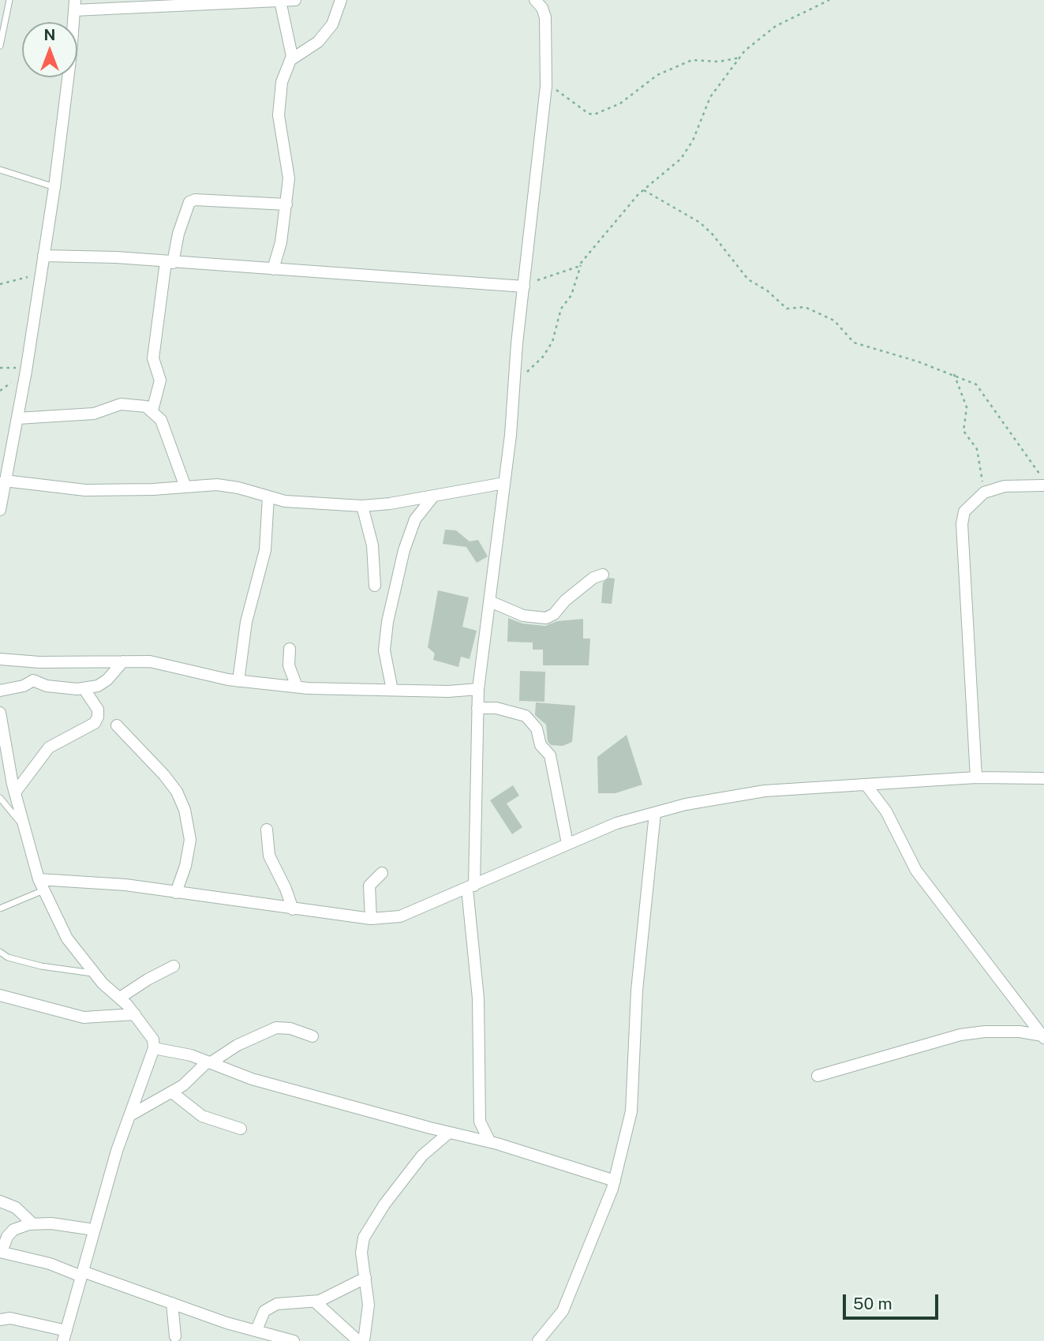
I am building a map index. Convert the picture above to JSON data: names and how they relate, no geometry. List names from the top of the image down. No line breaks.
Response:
{"scale_bar":"50 m","north":"top"}
